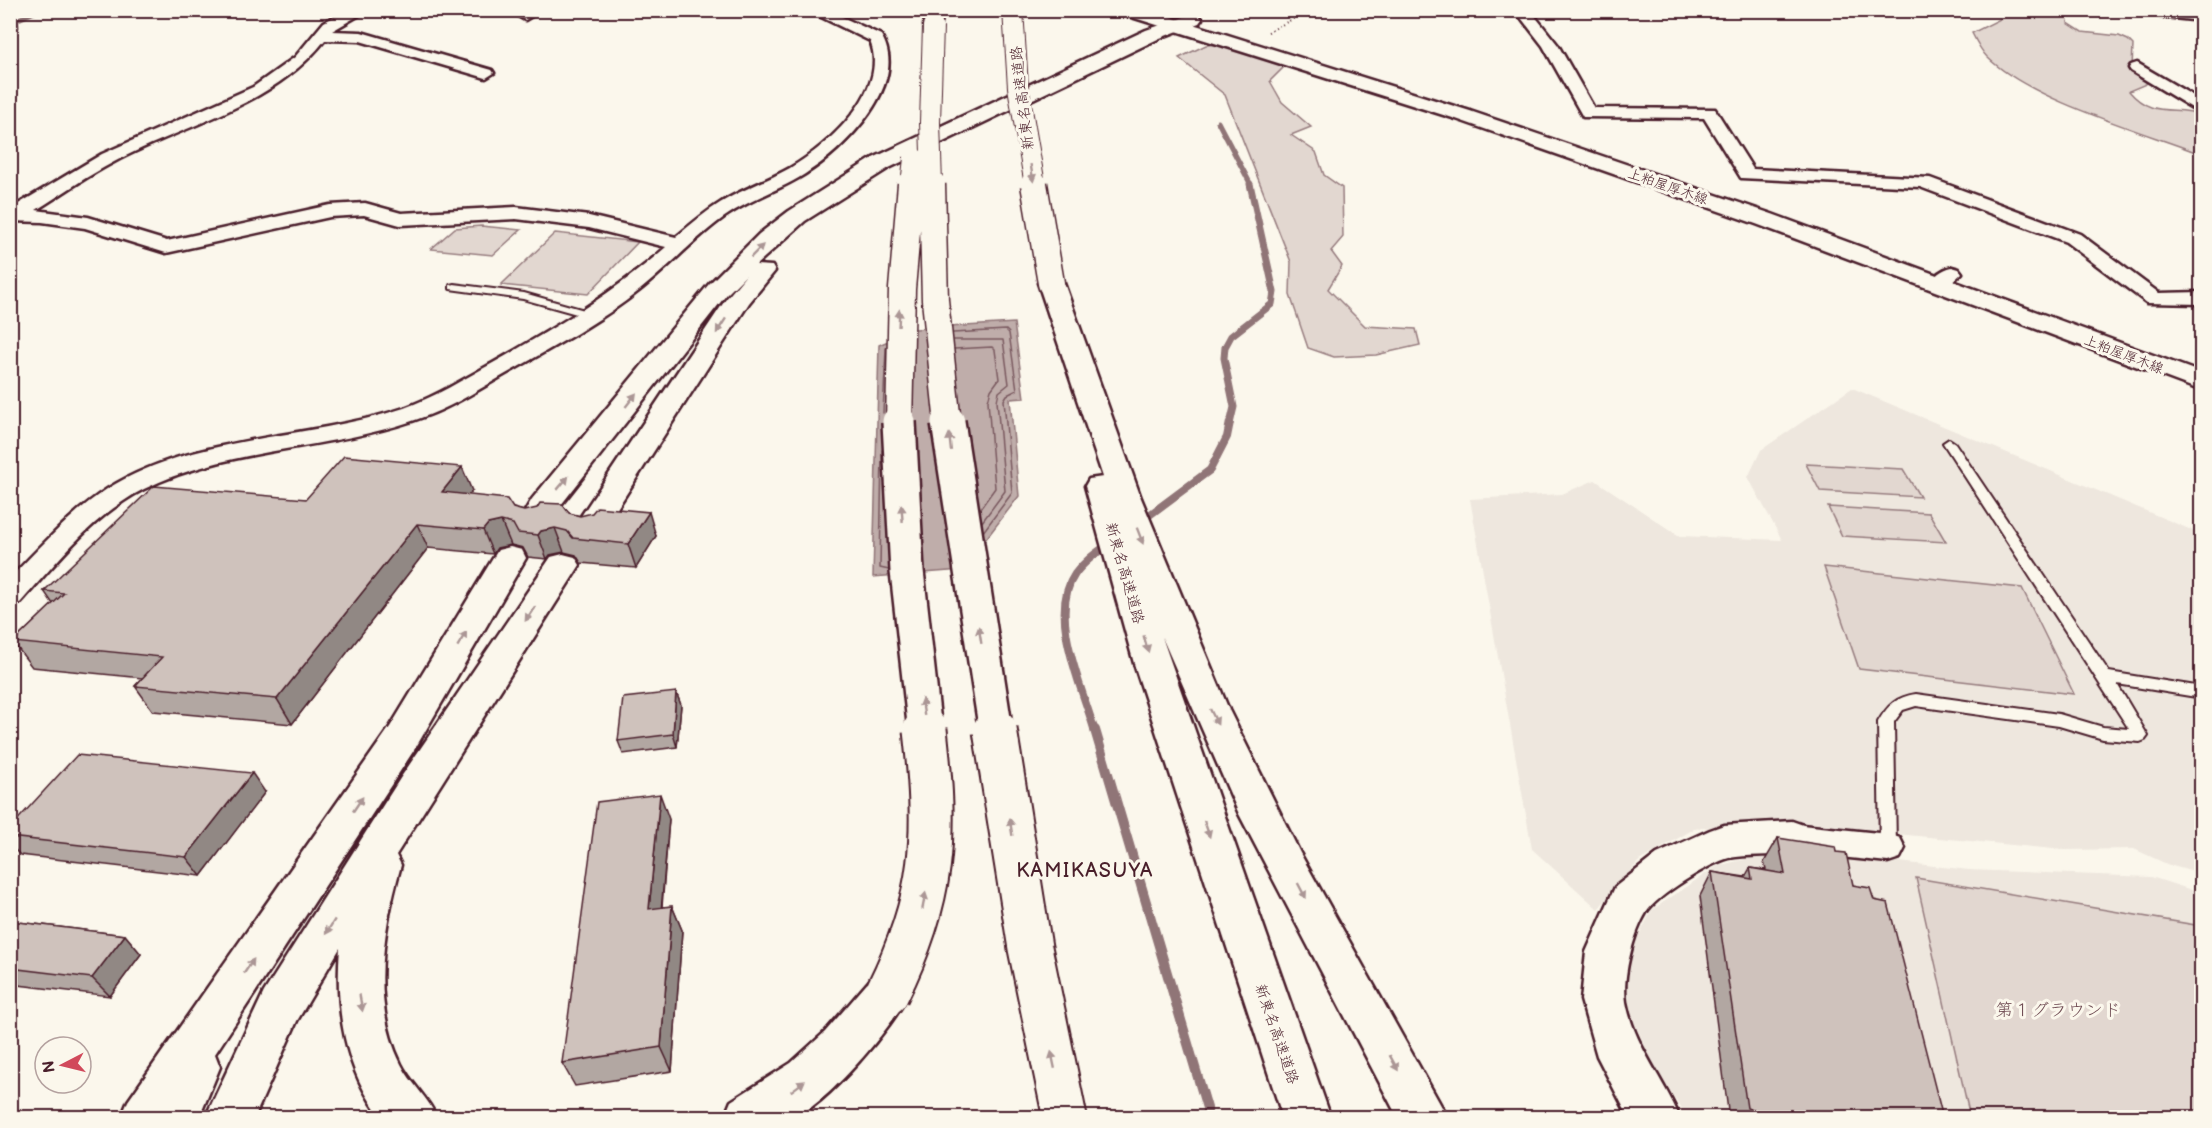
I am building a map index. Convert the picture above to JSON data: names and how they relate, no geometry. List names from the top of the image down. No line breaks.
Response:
{"streets":{"main road":["新東名高速道路","上粕屋厚木線"]},"districts":["KAMIKASUYA"],"parks":["第１グラウンド"],"north":"left"}
